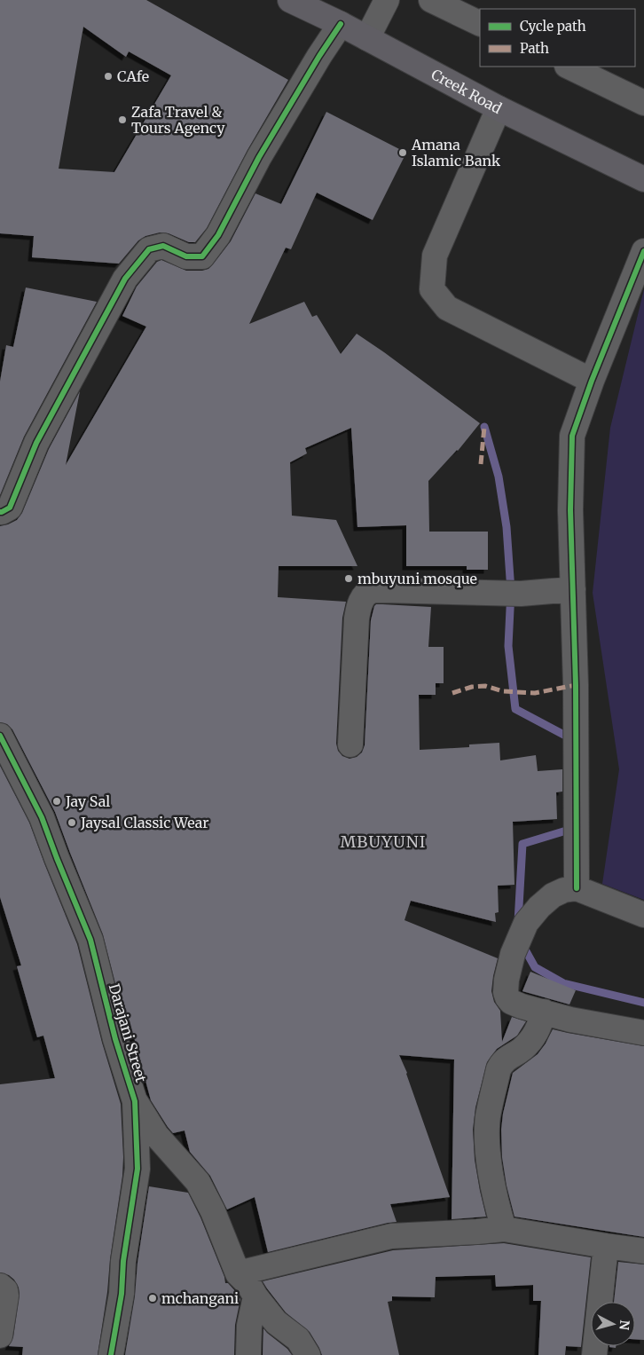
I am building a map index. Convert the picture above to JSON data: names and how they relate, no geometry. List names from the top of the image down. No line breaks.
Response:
{"streets":{"main road":["Creek Road"],"street":["Darajani Street"]},"districts":["MBUYUNI"],"places":["CAfe","Zafa Travel & Tours Agency","Amana Islamic Bank","mbuyuni mosque","Jay Sal","Jaysal Classic Wear","mchangani"],"legend":["Cycle path","Path"],"north":"right"}
